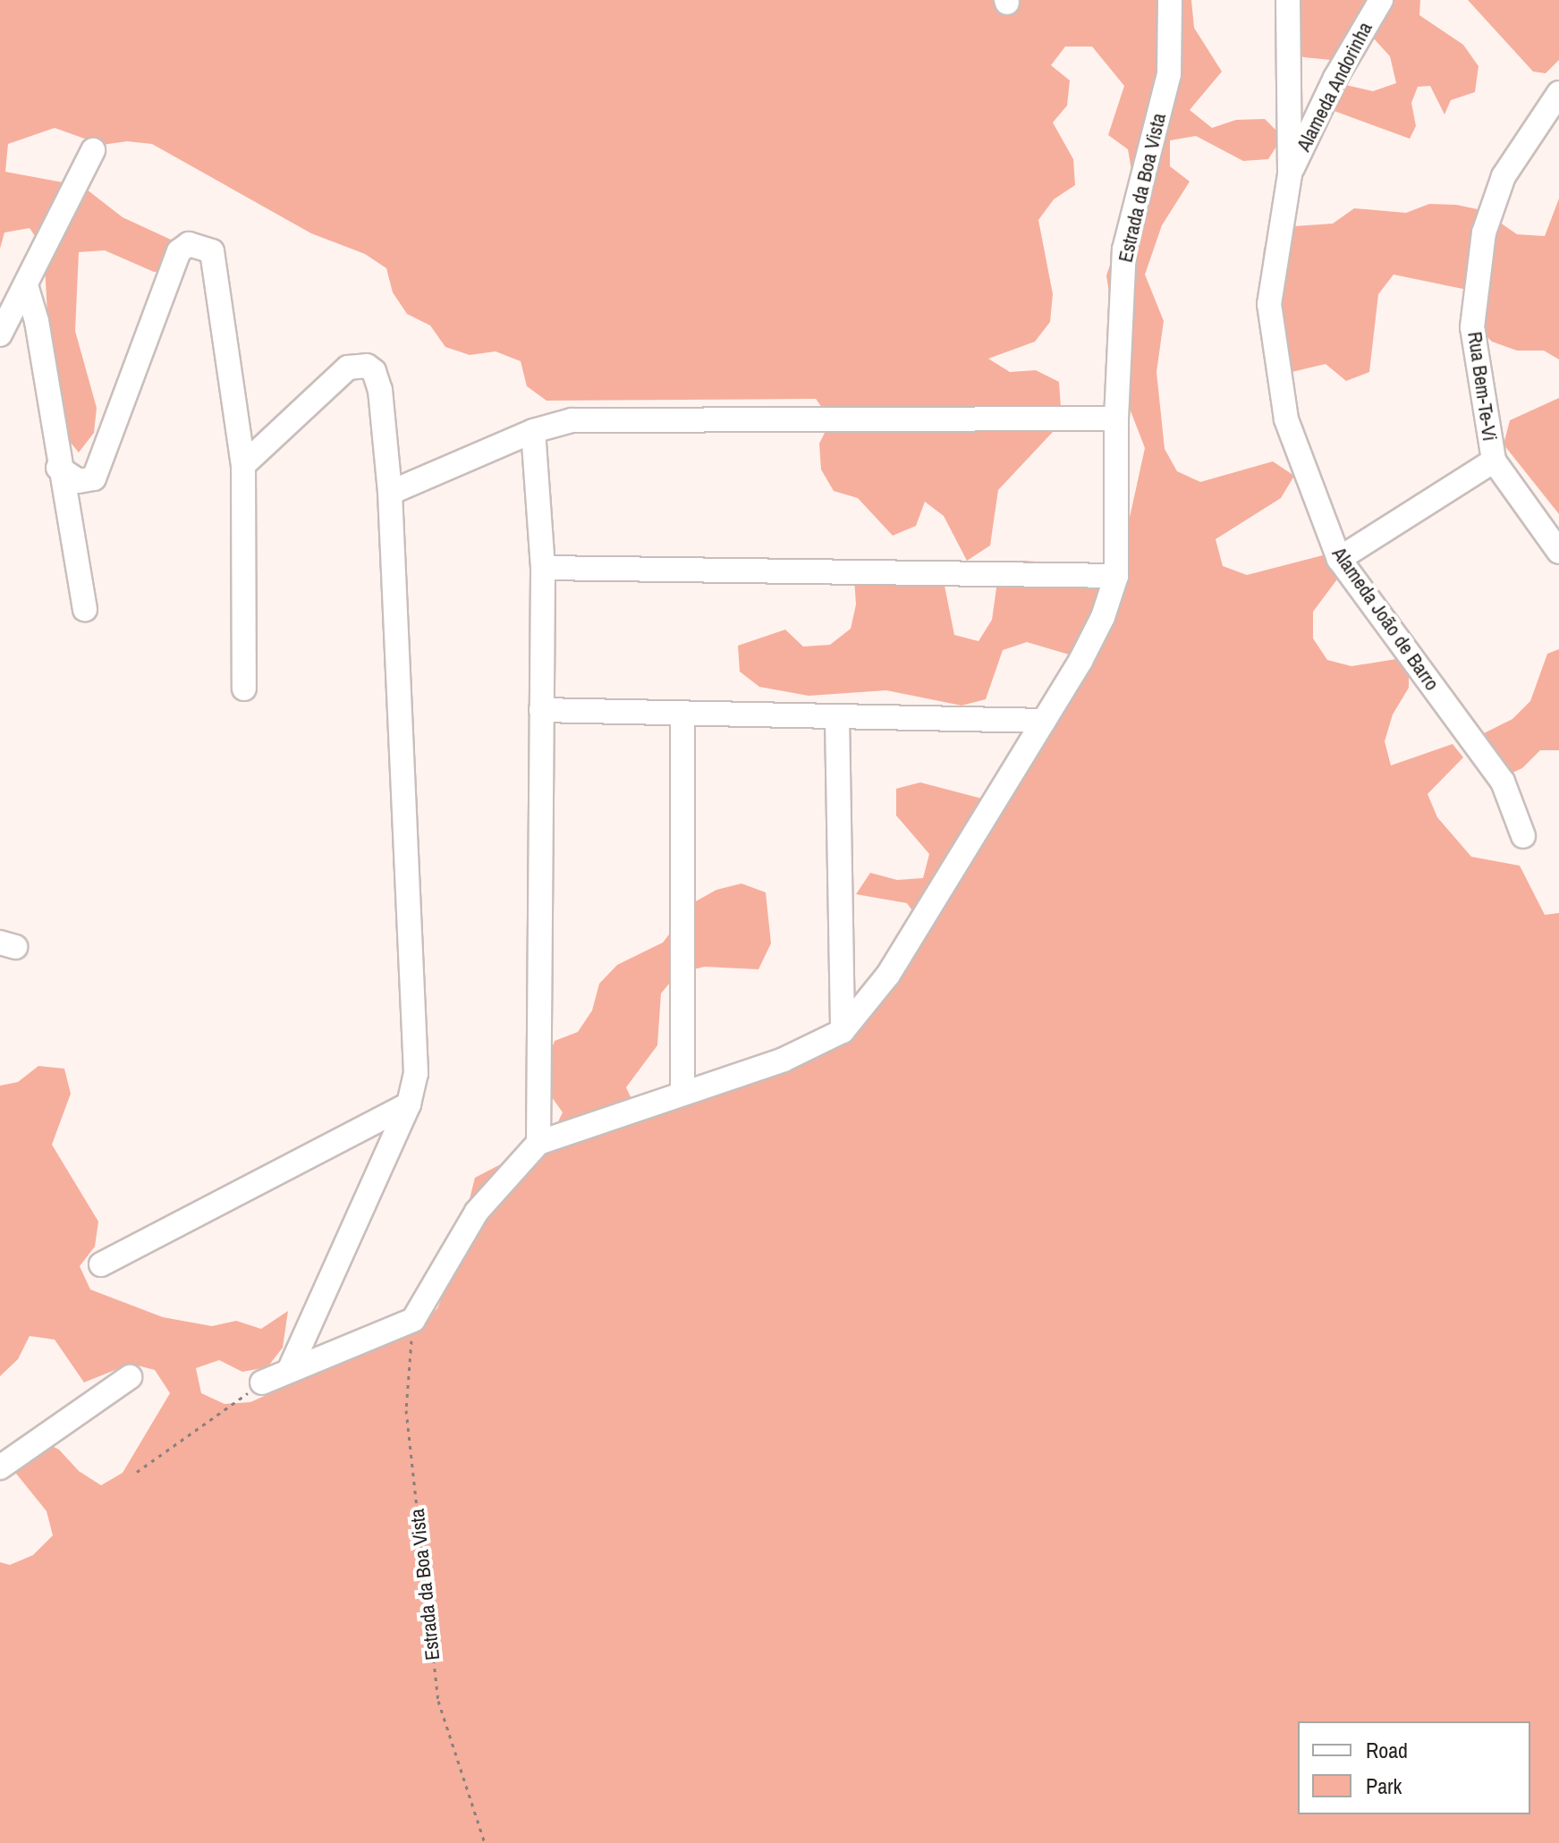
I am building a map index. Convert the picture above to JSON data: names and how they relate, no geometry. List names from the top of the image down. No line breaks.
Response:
{"streets":{"street":["Alameda Andorinha","Estrada da Boa Vista","Rua Bem-Te-Vi","Alameda João de Barro"]},"crossings":[["Alameda Andorinha","Alameda João de Barro"]],"legend":["Road","Park"]}
